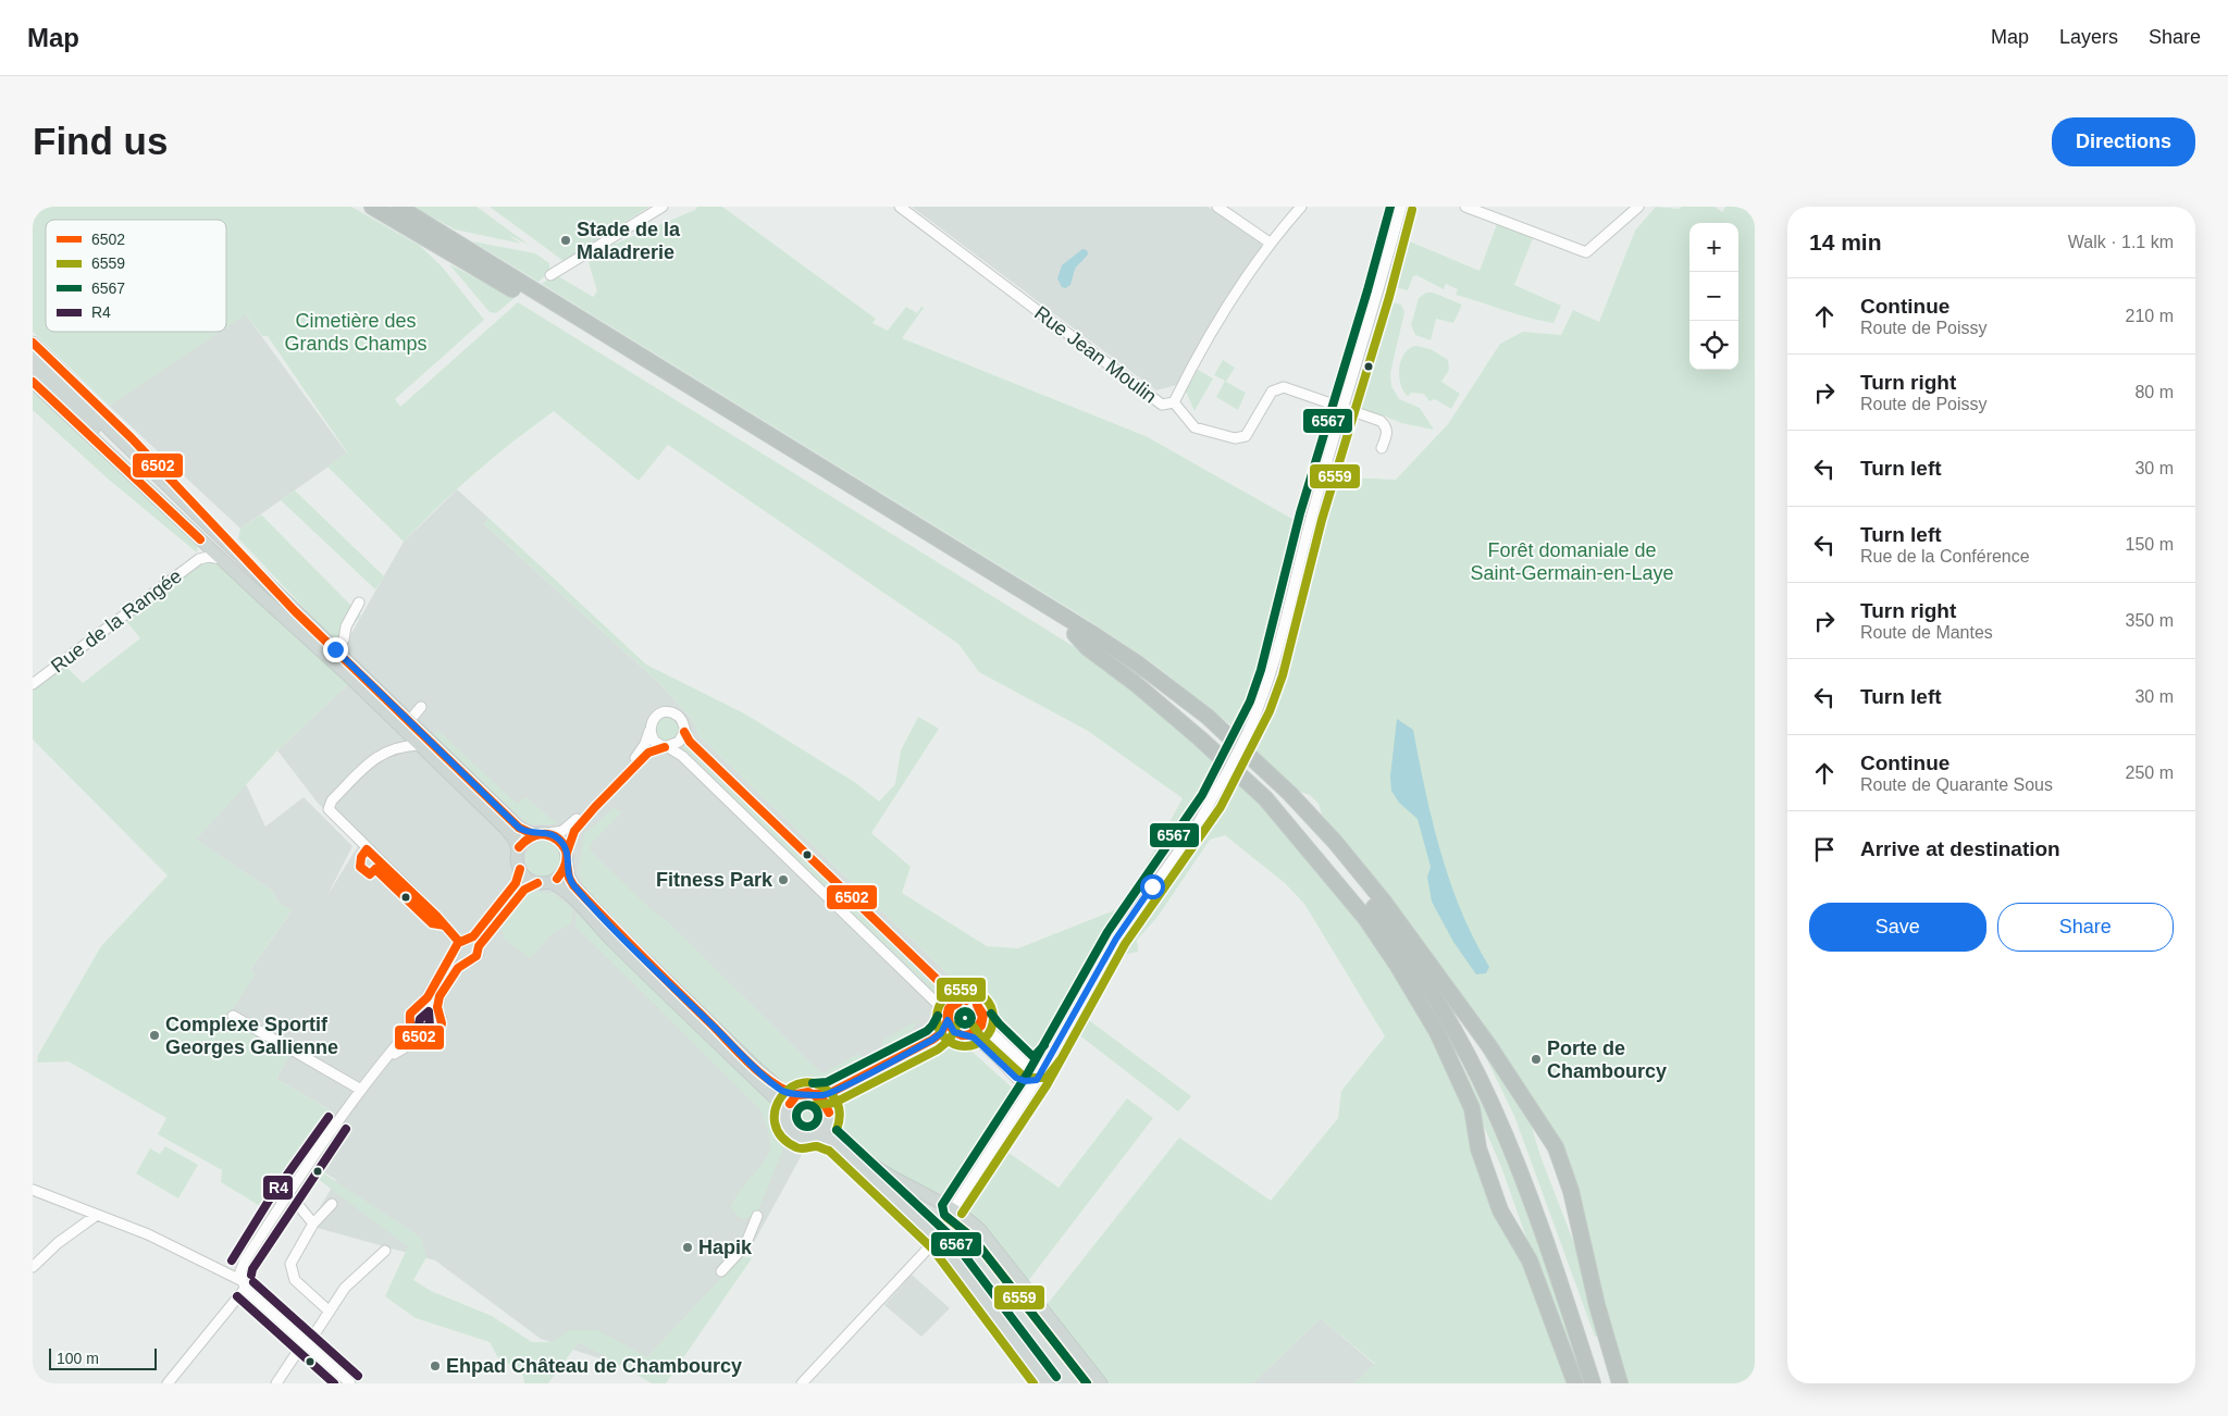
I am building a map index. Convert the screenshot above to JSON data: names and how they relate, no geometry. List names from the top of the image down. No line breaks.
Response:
{"streets":{"street":["Rue Jean Moulin","Rue de la Rangée"]},"parks":["Cimetière des Grands Champs","Forêt domaniale de Saint-Germain-en-Laye"],"places":["Stade de la Maladrerie","Fitness Park","Complexe Sportif Georges Gallienne","Porte de Chambourcy","Hapik","Ehpad Château de Chambourcy"],"lines":["transit line 6567","transit line 6559","transit line 6502","transit line R4"],"legend":["6502","6559","6567","R4"],"scale_bar":"100 m","page":{"header":"Map","nav":["Map","Layers","Share"],"buttons":["Directions",["Save","Share"]],"title":"Find us","heading":["14 min","Walk · 1.1 km"],"map_buttons":["+","−"],"list":[["Continue","Route de Poissy","210 m"],["Turn right","Route de Poissy","80 m"],["Turn left","30 m"],["Turn left","Rue de la Conférence","150 m"],["Turn right","Route de Mantes","350 m"],["Turn left","30 m"],["Continue","Route de Quarante Sous","250 m"],"Arrive at destination"],"scale":"100 m"}}
